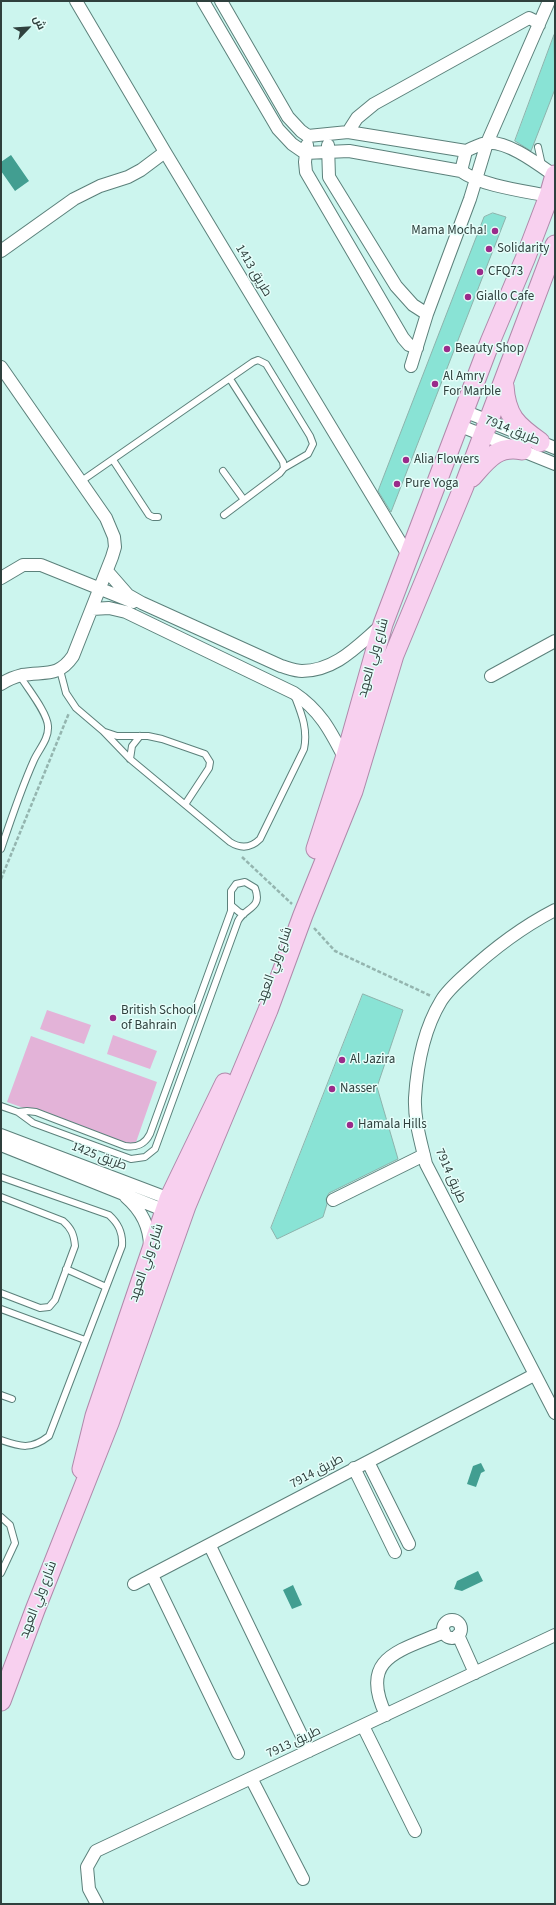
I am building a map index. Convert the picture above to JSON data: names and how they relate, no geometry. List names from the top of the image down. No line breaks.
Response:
{"streets":{"main road":["شارع ولي العهد"],"street":["طريق 1413","طريق 7914","طريق 1425","طريق 7913"]},"crossings":[["طريق 1413","شارع ولي العهد"],["طريق 7914","شارع ولي العهد"],["شارع ولي العهد","طريق 1425"]],"places":["Mama Mocha!","Solidarity","CFQ73","Giallo Cafe","Beauty Shop","Al Amry For Marble","Alia Flowers","Pure Yoga","British School of Bahrain","Al Jazira","Nasser","Hamala Hills"],"north":"top right"}
